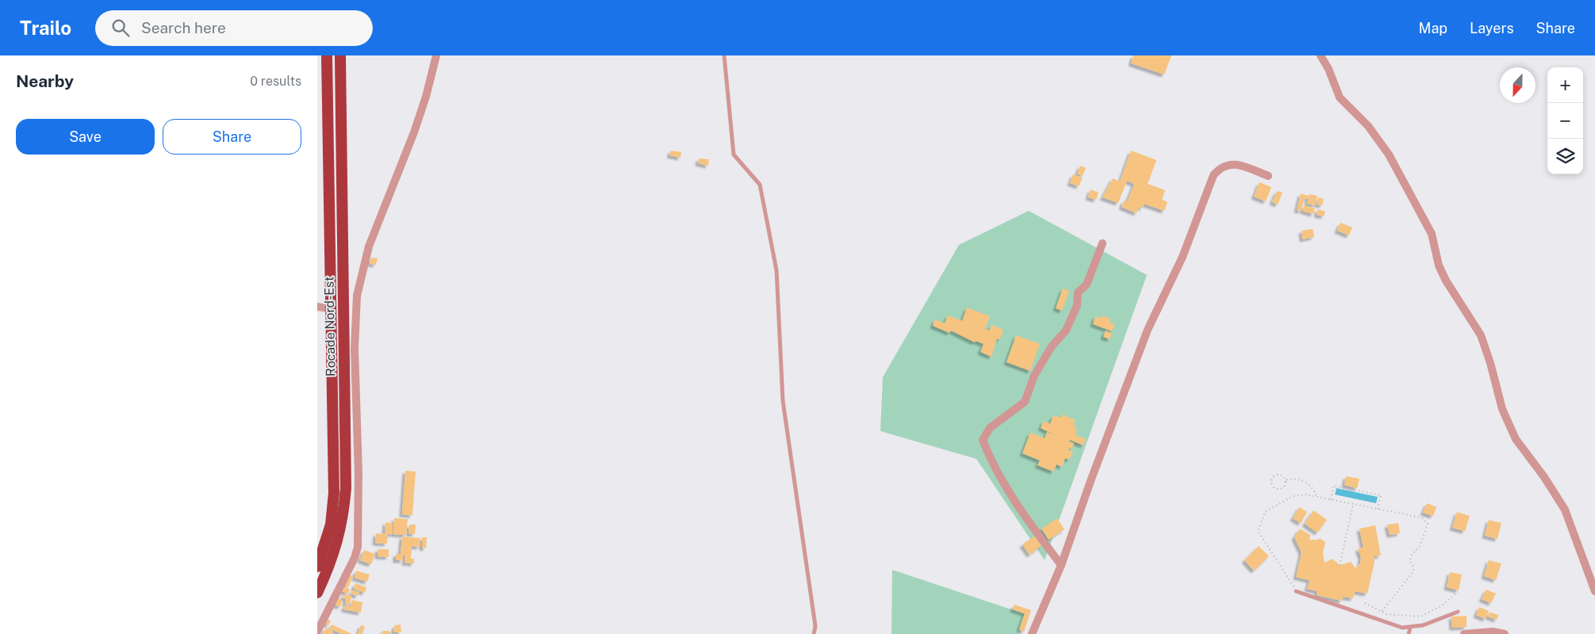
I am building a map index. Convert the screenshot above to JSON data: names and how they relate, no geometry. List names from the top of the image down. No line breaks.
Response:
{"streets":{"highway":["Rocade Nord-Est"]},"north":"bottom","page":{"header":"Trailo","search":"Search here","nav":["Map","Layers","Share"],"heading":["Nearby","0 results"],"map_buttons":["+","−"],"buttons":["Save","Share"]}}
